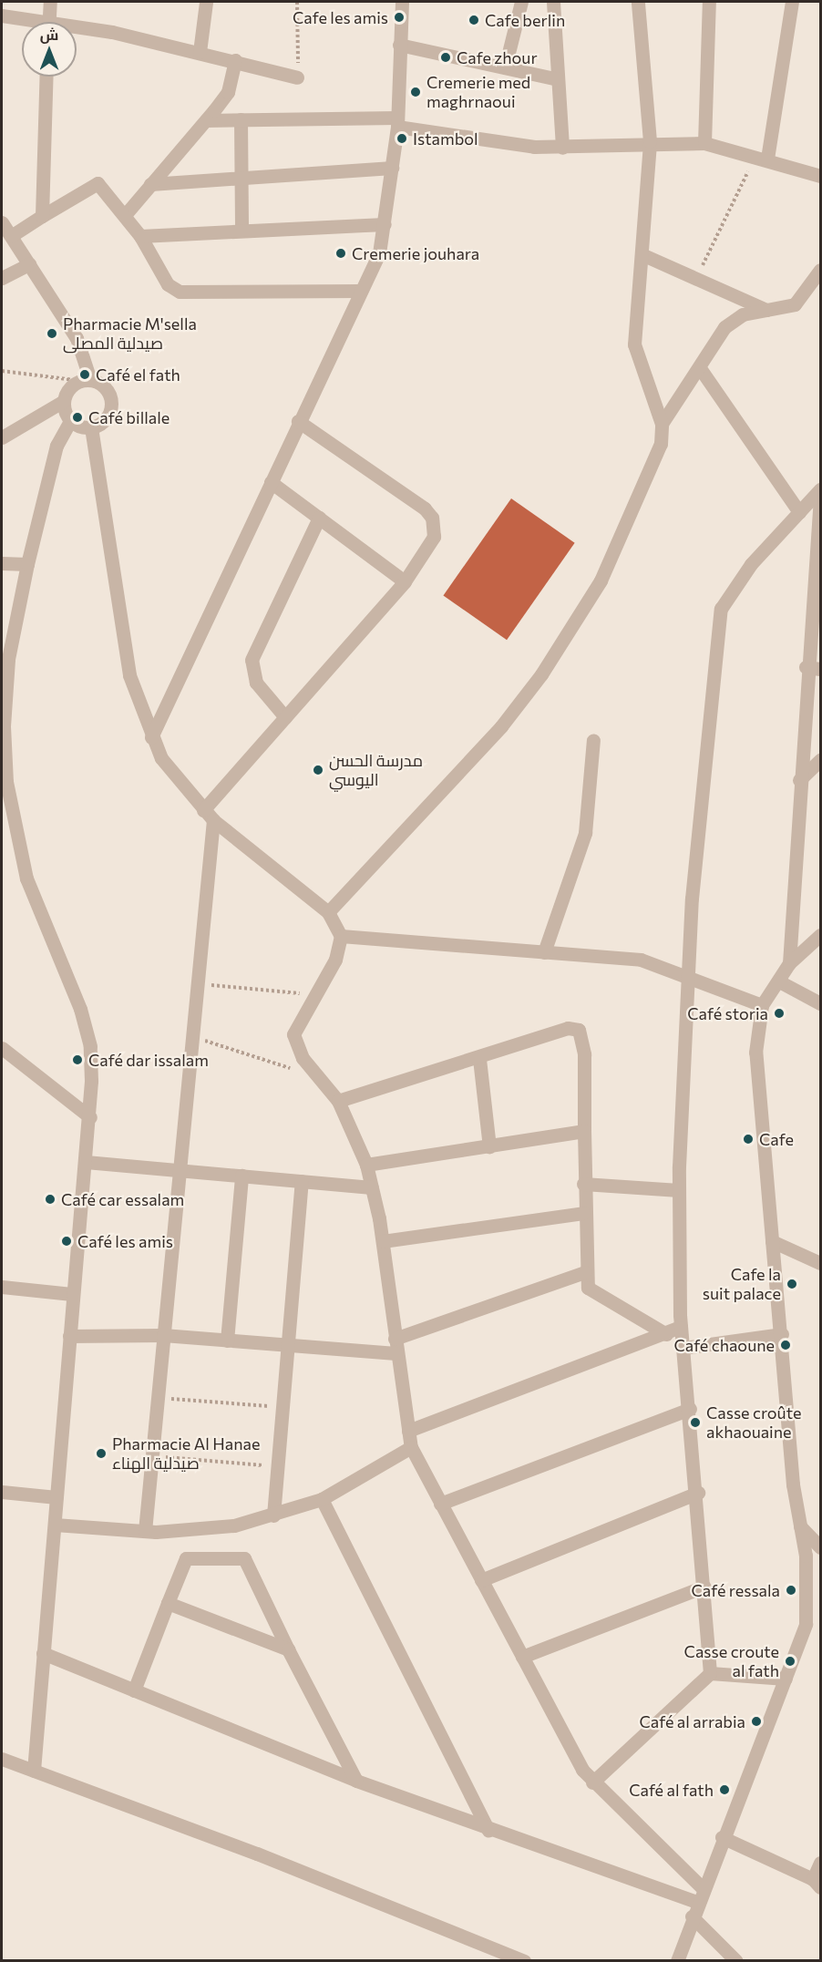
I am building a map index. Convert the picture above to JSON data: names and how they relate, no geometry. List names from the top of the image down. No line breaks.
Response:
{"places":["Cafe les amis","Cafe berlin","Cafe zhour","Cremerie med maghrnaoui","Istambol","Cremerie jouhara","Pharmacie M'sella صيدلية المصلى","Café el fath","Café billale","مدرسة الحسن اليوسي","Café storia","Café dar issalam","Cafe","Café car essalam","Café les amis","Cafe la suit palace","Café chaoune","Casse croûte akhaouaine","Pharmacie Al Hanae صيدلية الهناء","Café ressala","Casse croute al fath","Café al arrabia","Café al fath"],"north":"top"}
